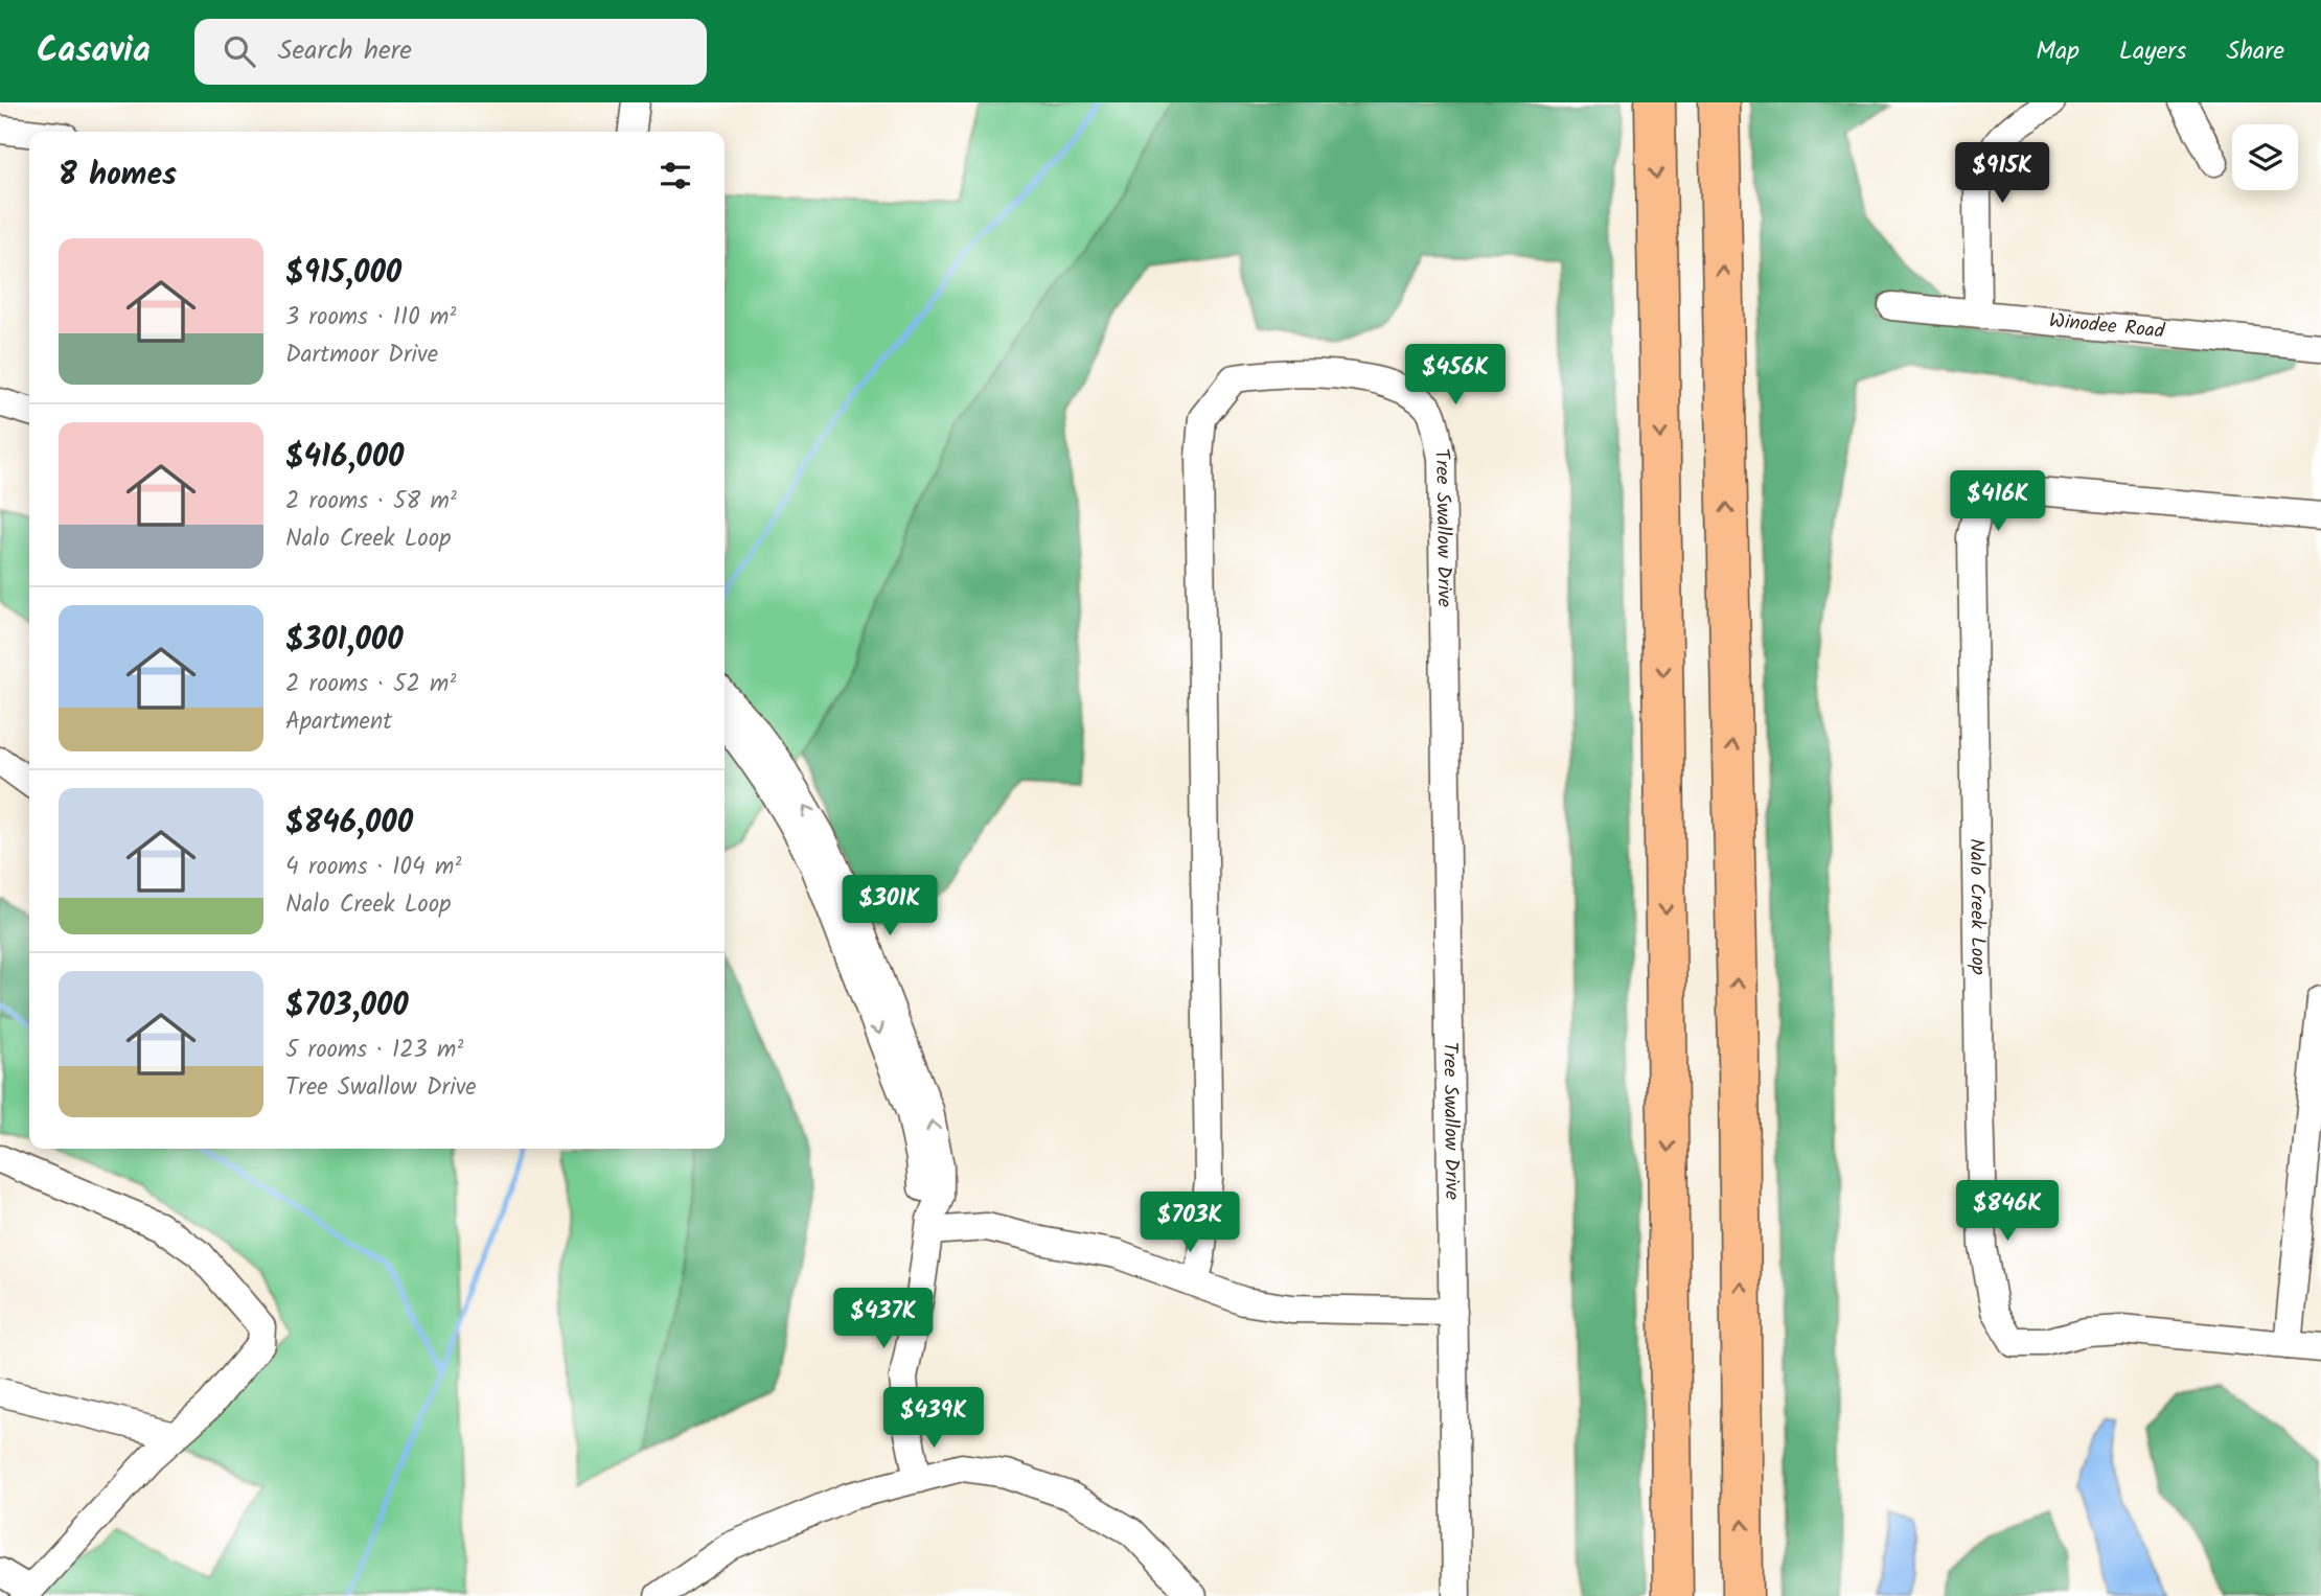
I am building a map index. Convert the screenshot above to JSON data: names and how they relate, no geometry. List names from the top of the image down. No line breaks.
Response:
{"streets":{"street":["Winodee Road","Tree Swallow Drive","Nalo Creek Loop"]},"page":{"header":"Casavia","search":"Search here","nav":["Map","Layers","Share"],"heading":"8 homes","price":["$915K","$456K","$416K","$301K","$846K","$703K","$437K","$439K"],"list":[{"name":"$915,000","note":"3 rooms · 110 m² · Dartmoor Drive"},{"name":"$416,000","note":"2 rooms · 58 m² · Nalo Creek Loop"},{"name":"$301,000","note":"2 rooms · 52 m² · Apartment"},{"name":"$846,000","note":"4 rooms · 104 m² · Nalo Creek Loop"},{"name":"$703,000","note":"5 rooms · 123 m² · Tree Swallow Drive"}]}}
